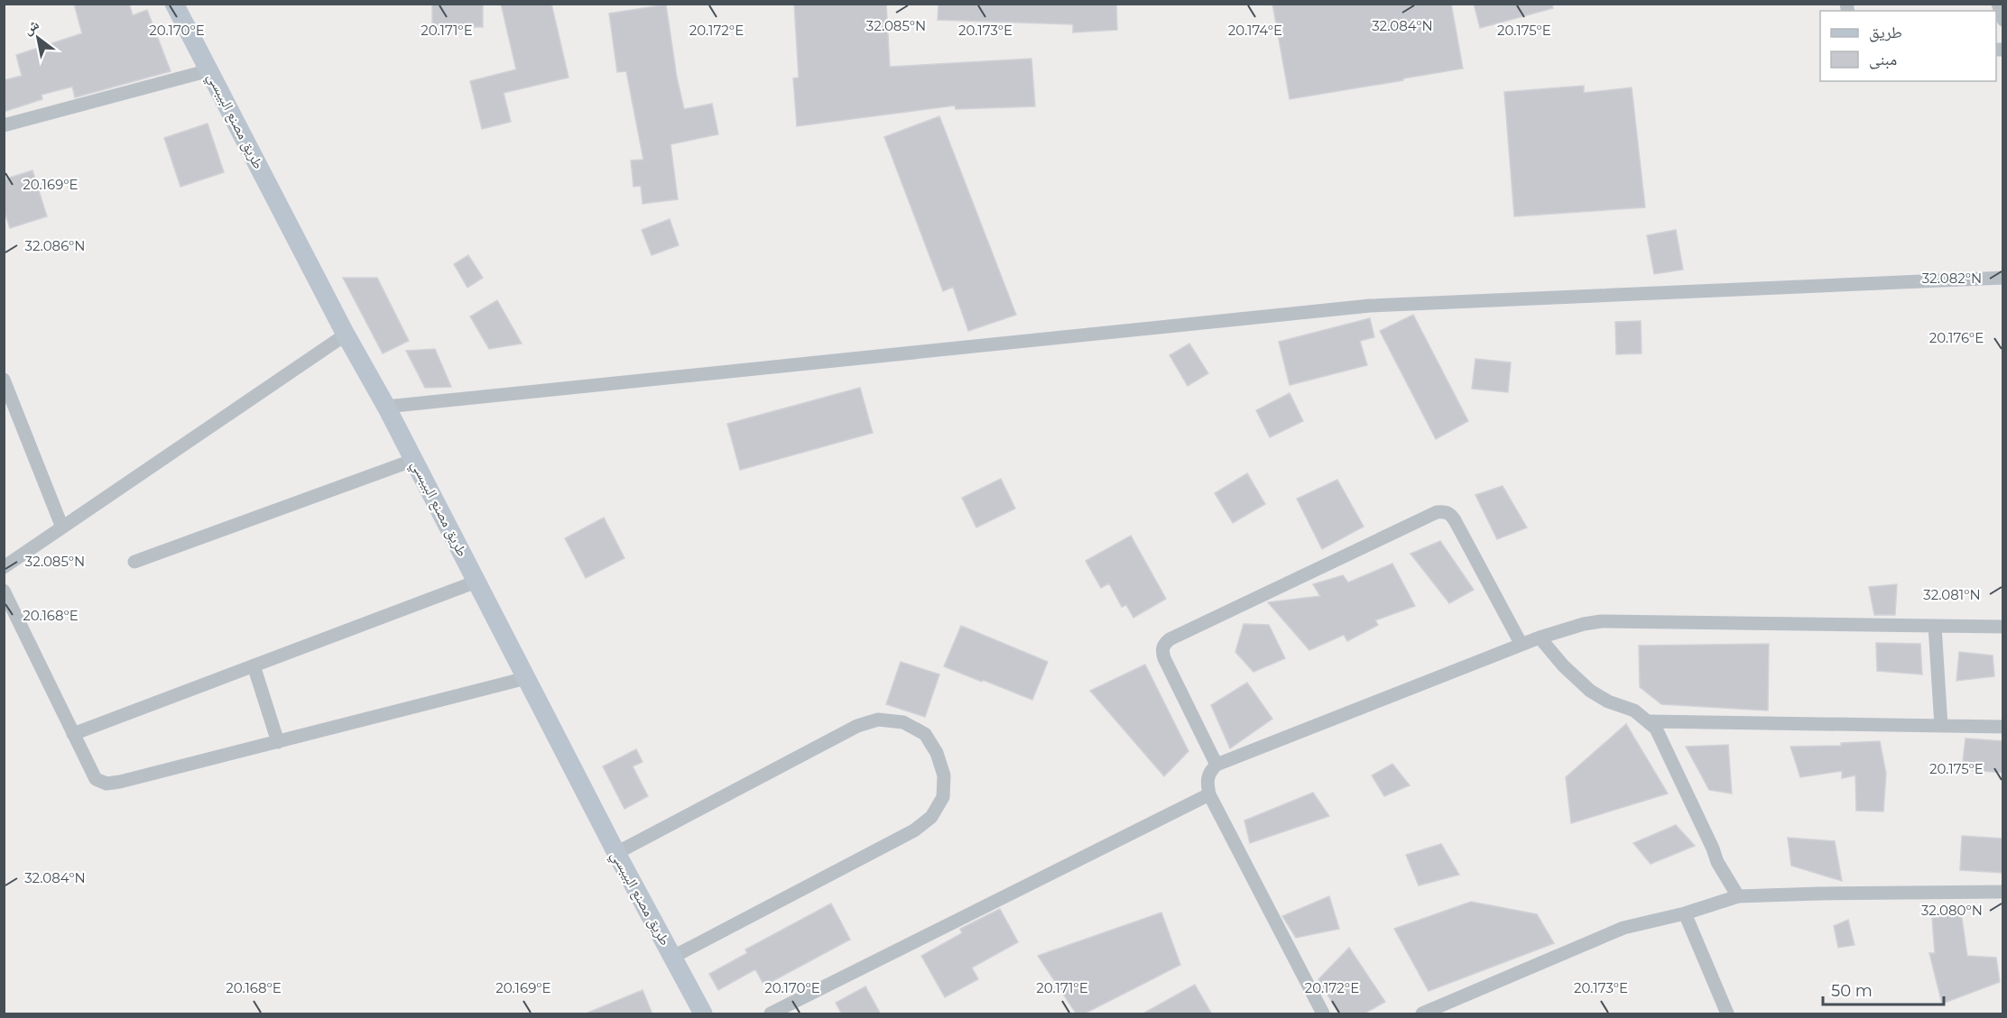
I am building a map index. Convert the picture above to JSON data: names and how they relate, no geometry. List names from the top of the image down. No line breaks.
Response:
{"streets":{"main road":["طريق مصنع البيبسي"]},"legend":["طريق","مبنى"],"scale_bar":"50 m","north":"top left","coordinates":["32.084°N","32.085°N","20.170°E","20.171°E","20.172°E","20.173°E","20.174°E","20.175°E","20.169°E","32.086°N","32.082°N","20.176°E","32.081°N","20.168°E","32.080°N"]}
